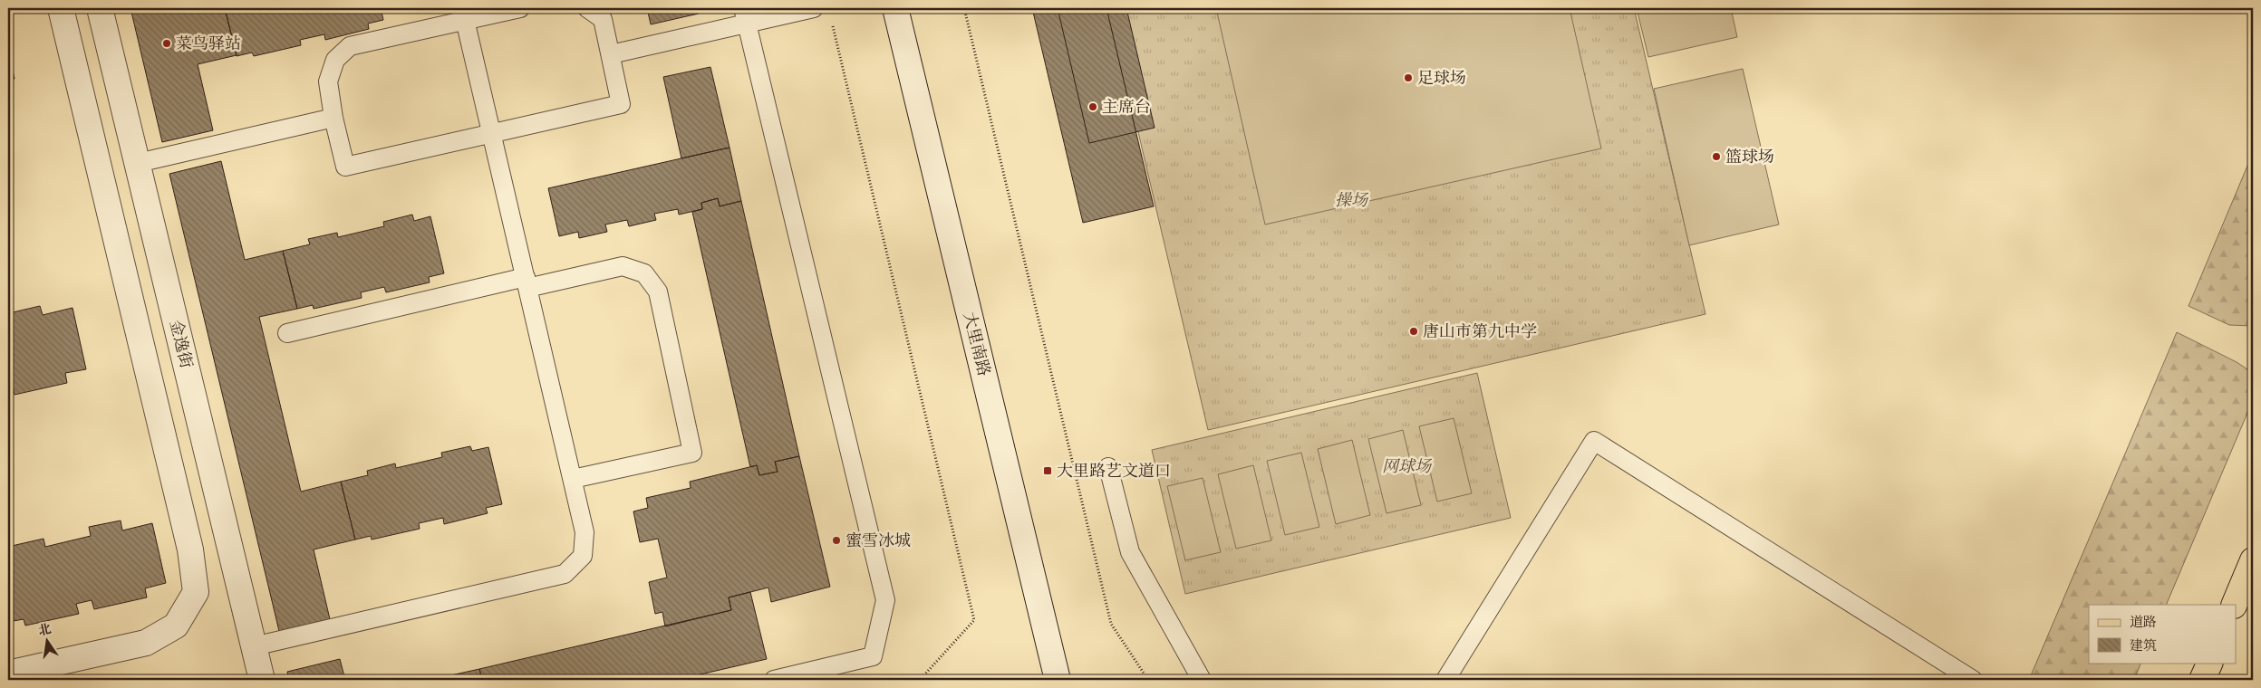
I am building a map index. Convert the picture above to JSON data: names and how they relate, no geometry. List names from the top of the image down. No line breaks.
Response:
{"streets":{"street":["金逸街","大里南路"]},"parks":["操场","网球场"],"places":{"other":["菜鸟驿站","足球场","主席台","篮球场","唐山市第九中学","蜜雪冰城"],"transit":["大里路艺文道口"]},"legend":["道路","建筑"],"north":"top"}
